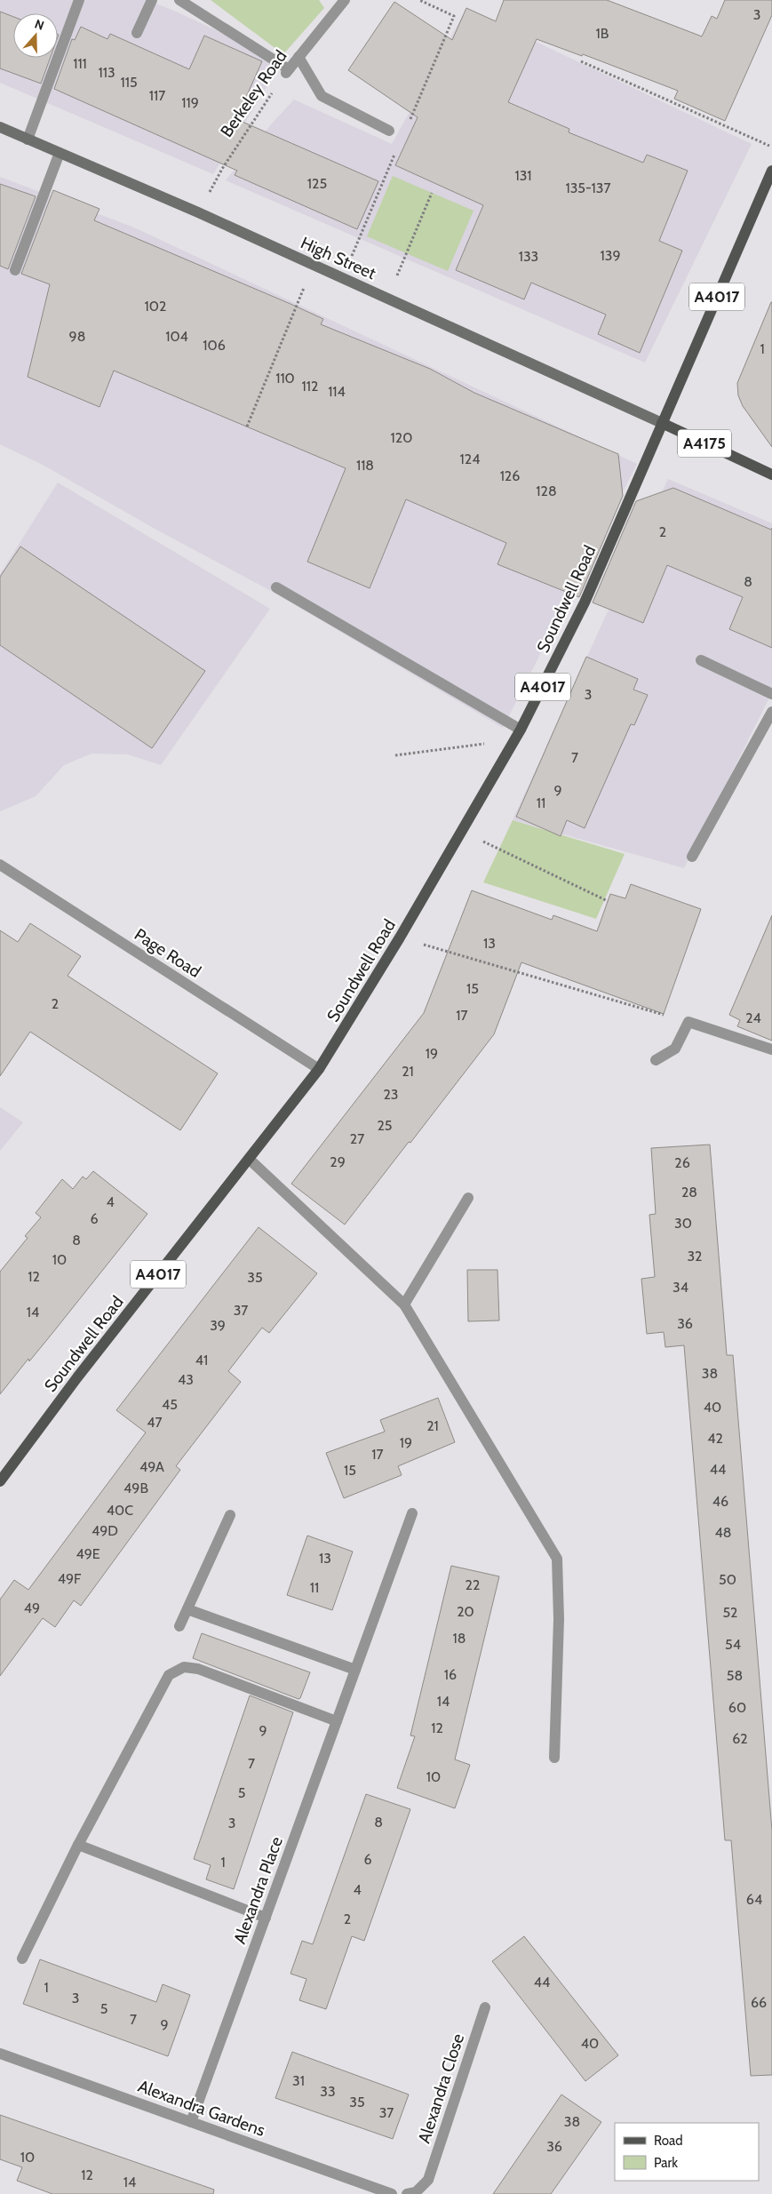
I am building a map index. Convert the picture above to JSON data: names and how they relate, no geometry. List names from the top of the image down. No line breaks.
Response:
{"streets":{"main road":["High Street","A4017","A4175","Soundwell Road"],"street":["Berkeley Road","Page Road","Alexandra Place","Alexandra Close","Alexandra Gardens"]},"crossings":[["Berkeley Road","High Street"],["High Street","A4017"],["High Street","A4175"],["High Street","Soundwell Road"],["A4017","A4175"],["A4017","Soundwell Road"],["A4175","Soundwell Road"],["Soundwell Road","Page Road"],["Alexandra Place","Alexandra Gardens"]],"house_numbers":["3","1B","111","113","115","117","119","131","125","135-137","139","133","102","98","104","106","1","110","112","114","120","124","118","126","128","2","8","3","7","9","11","13","15","2","17","24","19","21","23","25","27","29","26","28","4","6","30","8","32","10","12","35","34","37","14","36","39","41","38","43","45","40","47","21","42","19","17","49A","44","15","49B","46","40C","49D","48","49E","13","49F","50","22","11","49","20","52","18","54","16","58","14","60","12","9","62","7","10","5","8","3","6","1","4","64","2","44","1","3","66","5","7","9","40","31","33","35","37","38","36","10","12","14"],"legend":["Road","Park"],"north":"top"}
